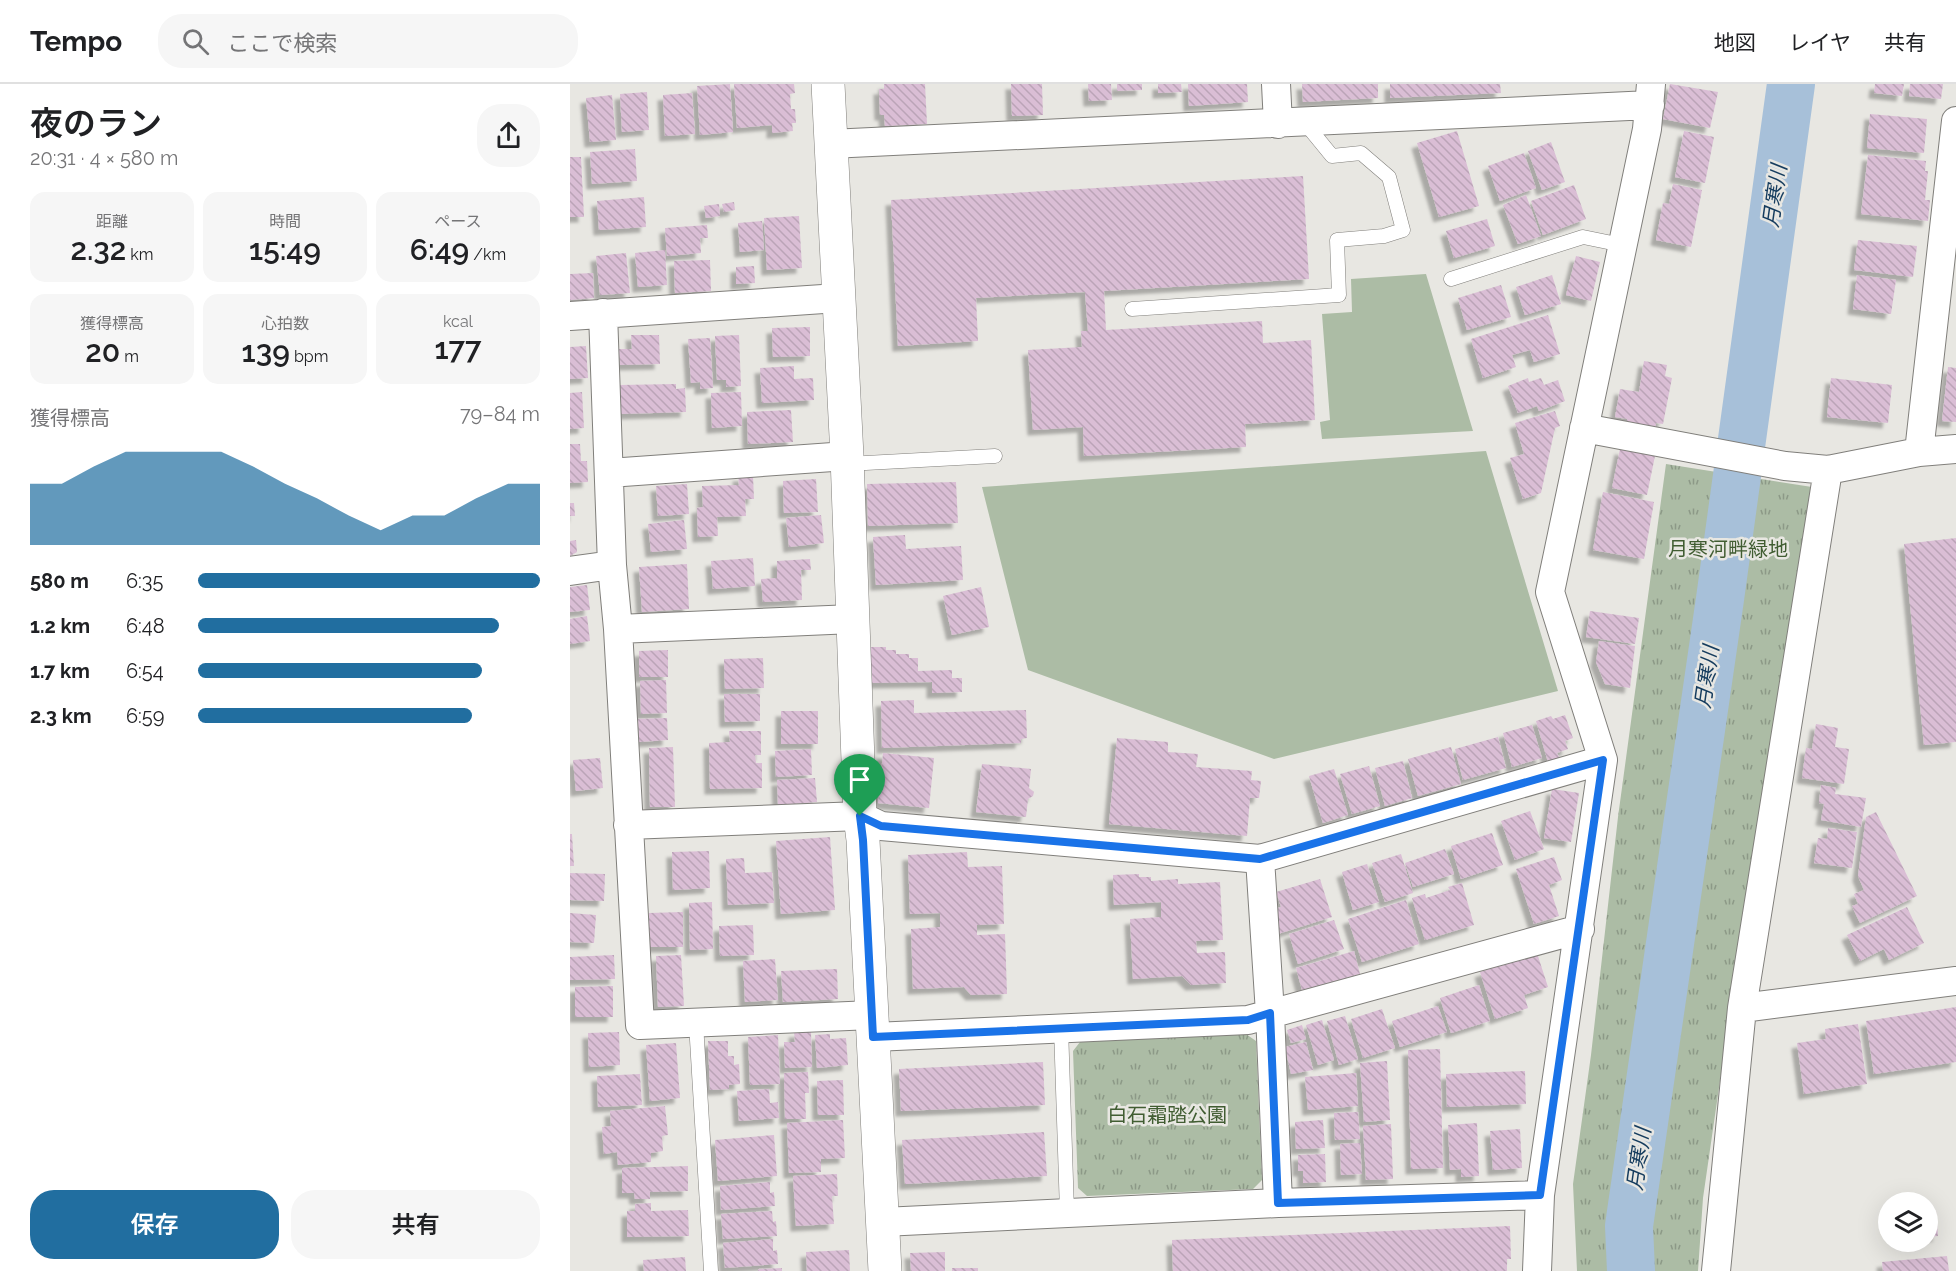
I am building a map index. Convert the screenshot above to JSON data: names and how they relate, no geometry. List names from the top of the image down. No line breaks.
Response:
{"water":["月寒川"],"parks":["月寒河畔緑地","白石霜踏公園"],"page":{"header":"Tempo","search":"ここで検索","nav":["地図","レイヤ","共有"],"heading":["夜のラン","20:31 · 4 × 580 m"],"stats":[["距離","2.32 km"],["時間","15:49"],["ペース","6:49 /km"],["獲得標高","20 m"],["心拍数","139 bpm"],["kcal","177"]],"chart":["獲得標高","79–84 m"],"list":[{"name":"580 m","note":"6:35"},{"name":"1.2 km","note":"6:48"},{"name":"1.7 km","note":"6:54"},{"name":"2.3 km","note":"6:59"}],"buttons":["保存","共有"]}}
